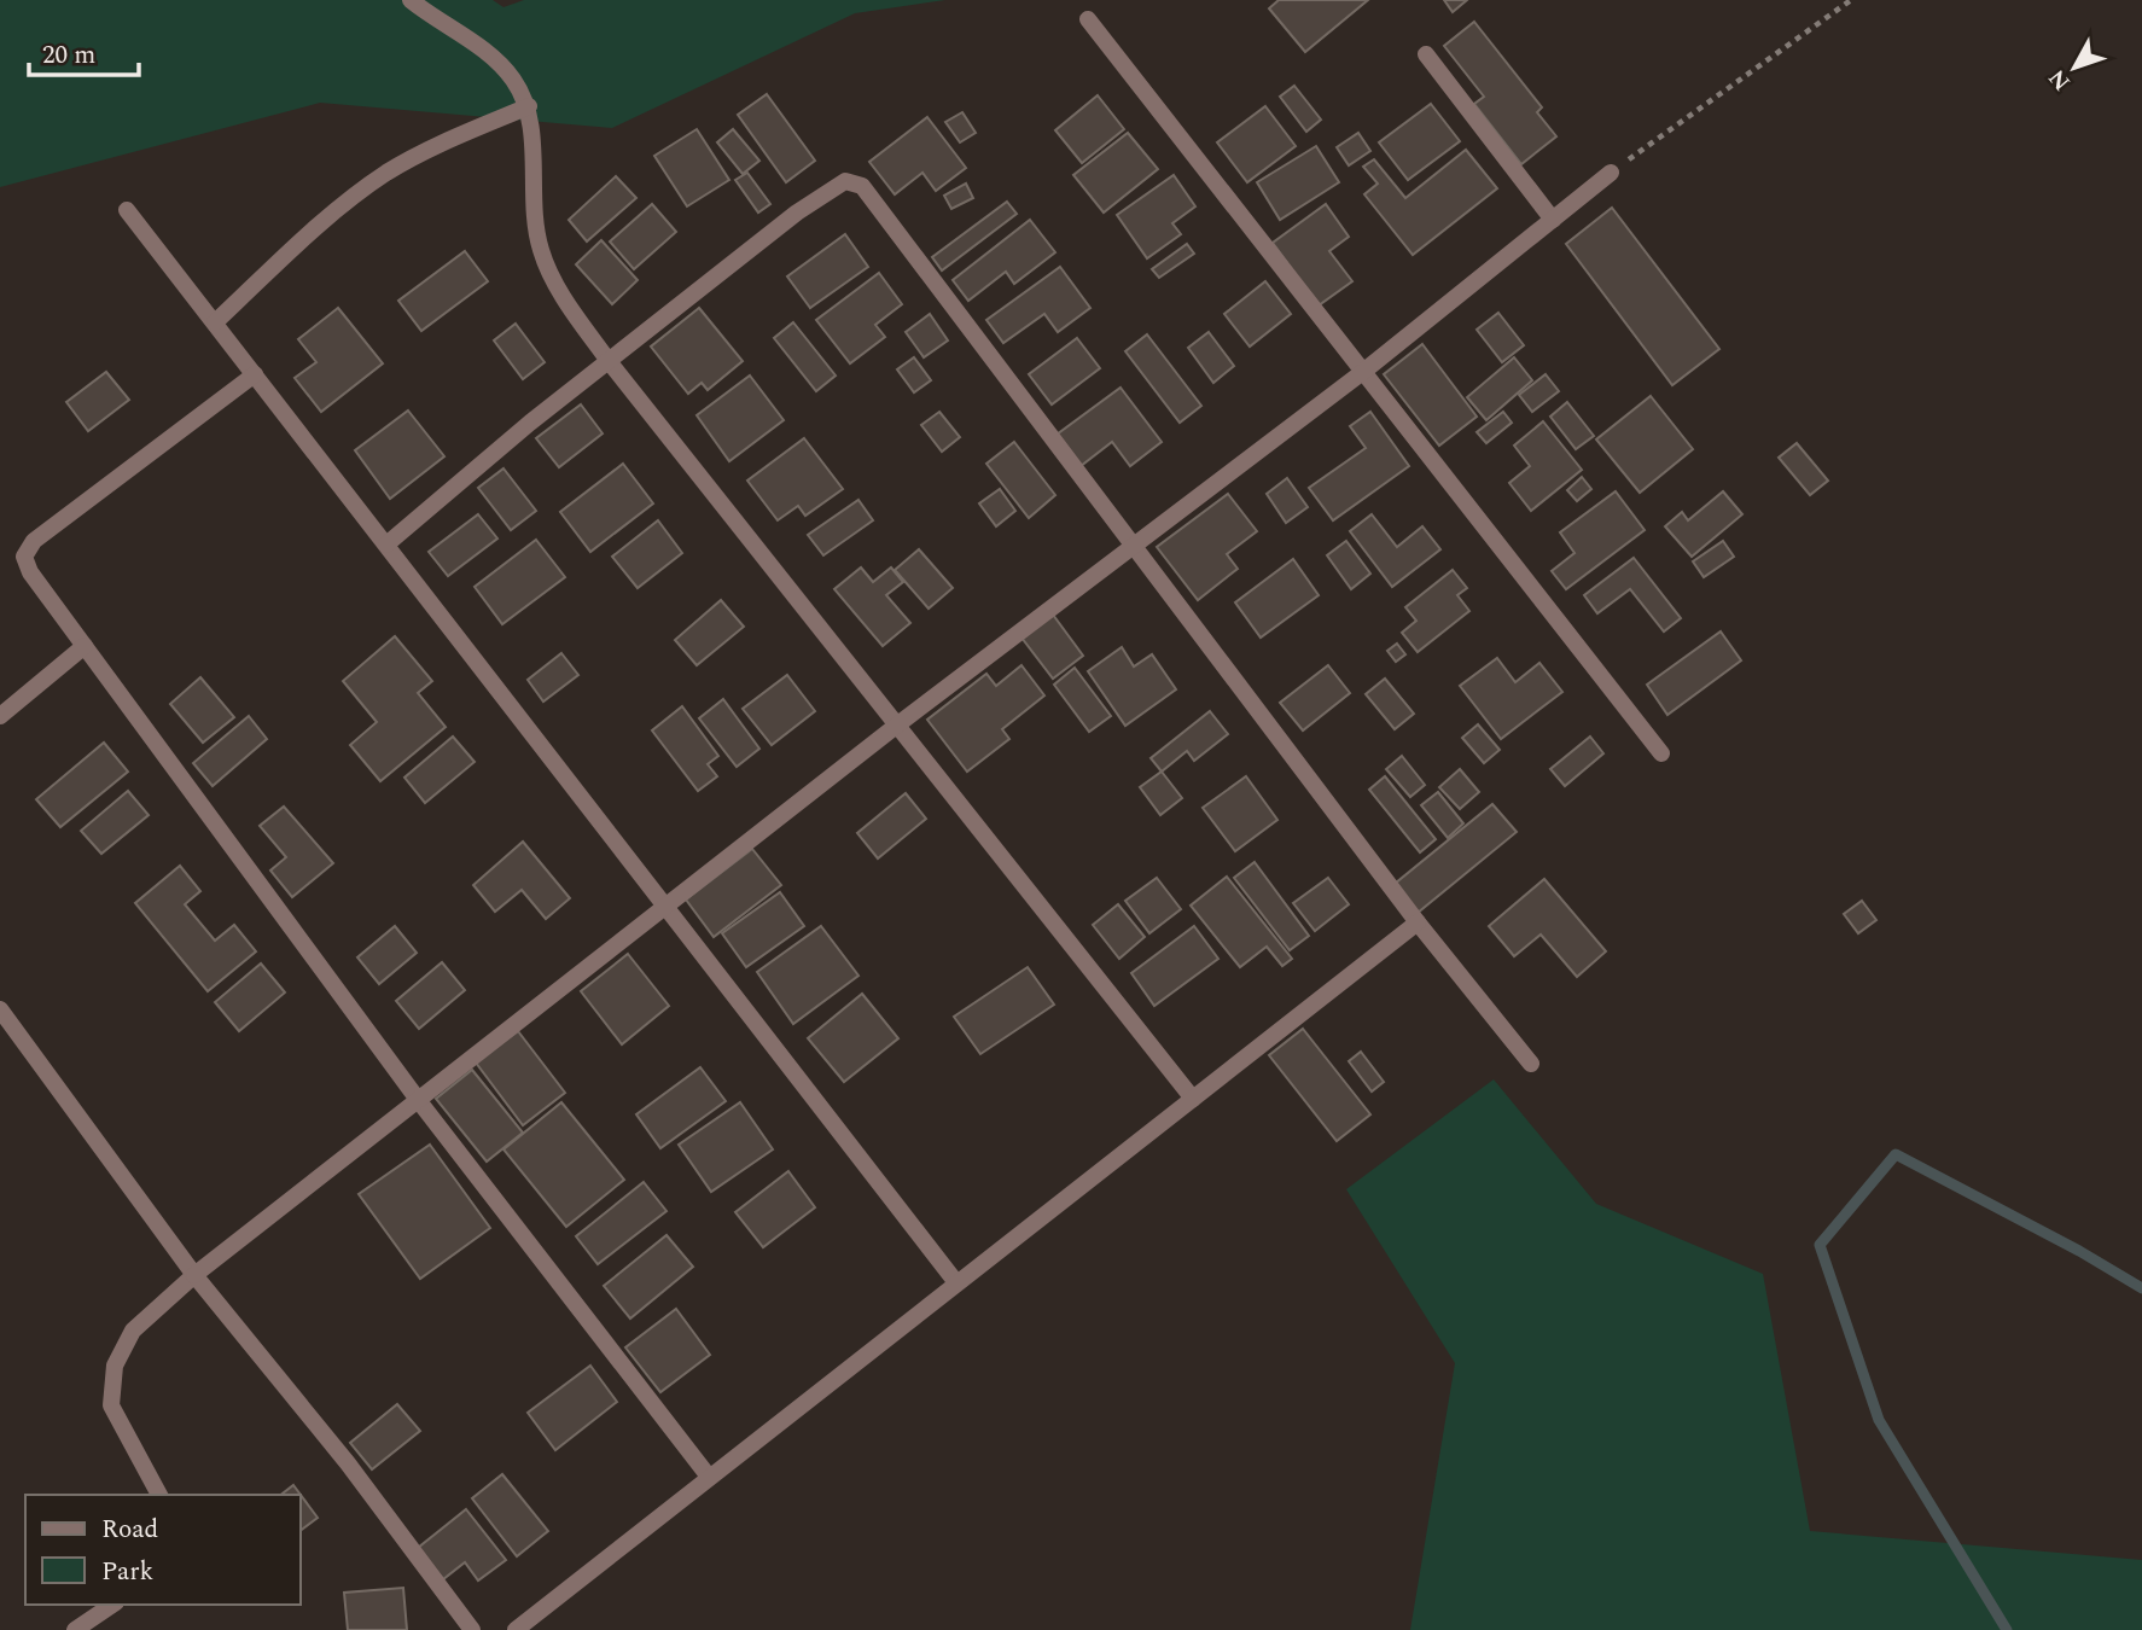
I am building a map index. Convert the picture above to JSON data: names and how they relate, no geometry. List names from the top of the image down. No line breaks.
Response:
{"legend":["Road","Park"],"scale_bar":"20 m","north":"bottom left"}
